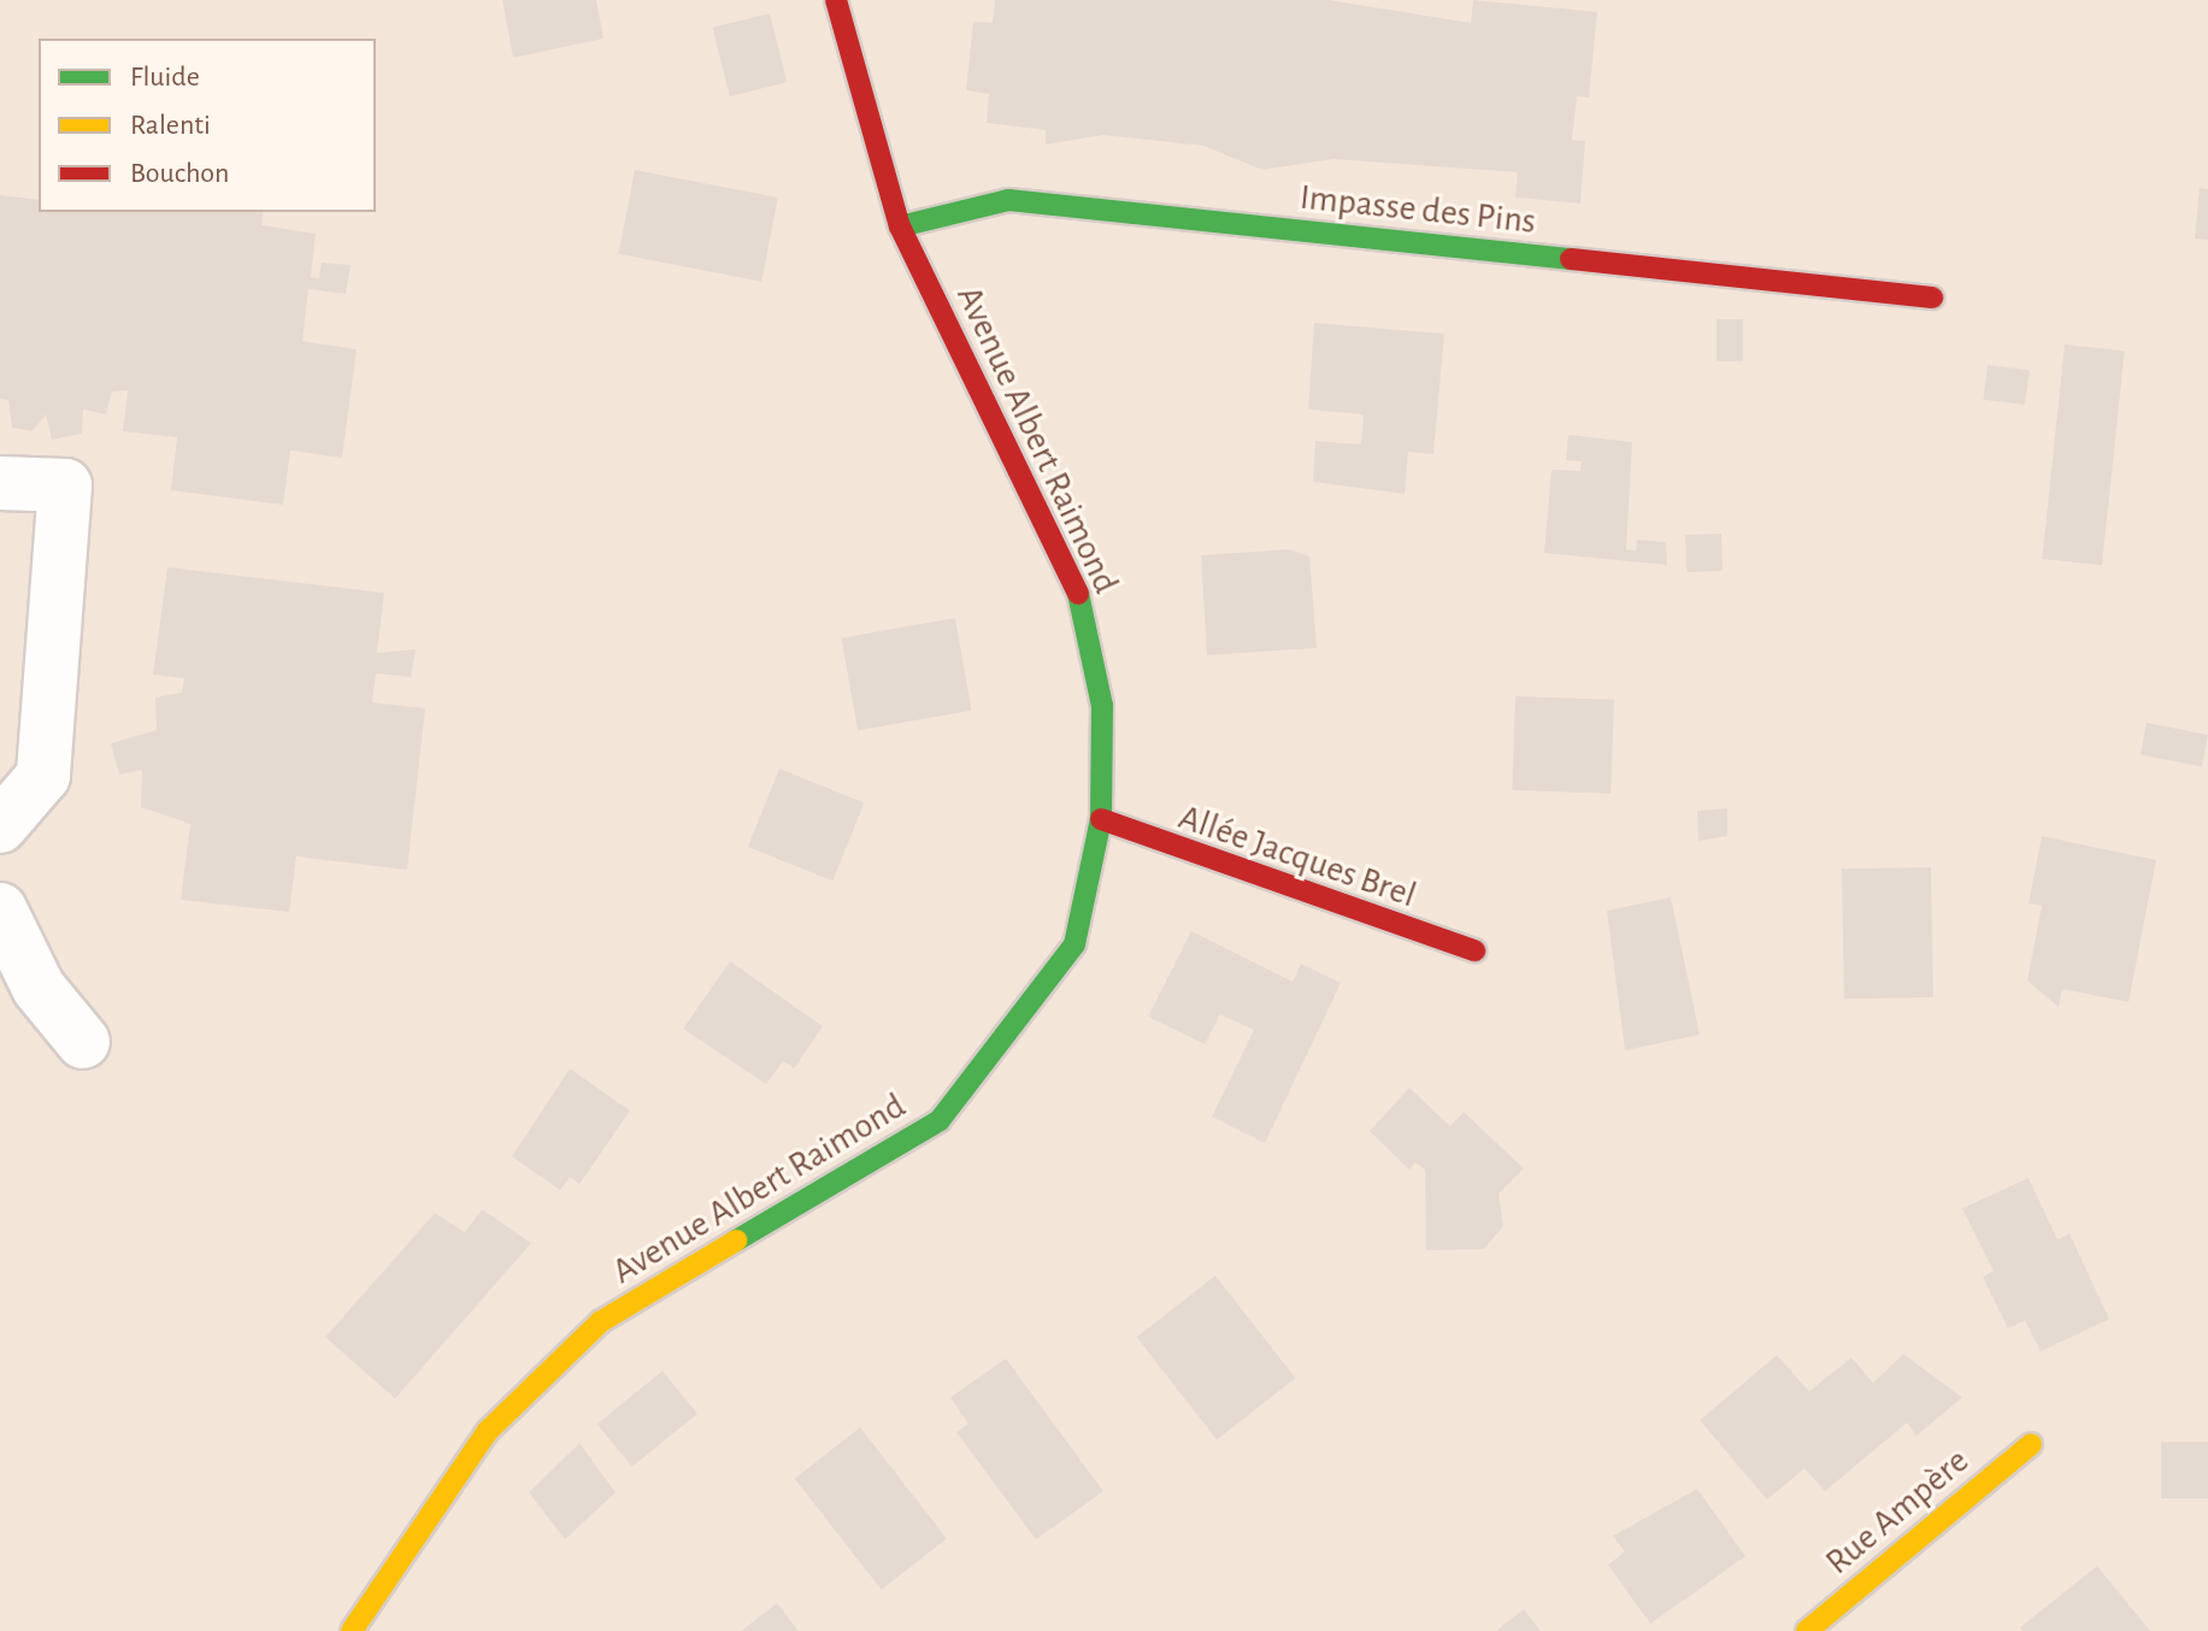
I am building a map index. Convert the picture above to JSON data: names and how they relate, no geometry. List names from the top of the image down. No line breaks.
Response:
{"streets":{"street":["Impasse des Pins","Avenue Albert Raimond","Allée Jacques Brel","Rue Ampère"]},"crossings":[["Impasse des Pins","Avenue Albert Raimond"],["Avenue Albert Raimond","Allée Jacques Brel"]],"legend":["Fluide","Ralenti","Bouchon"]}
